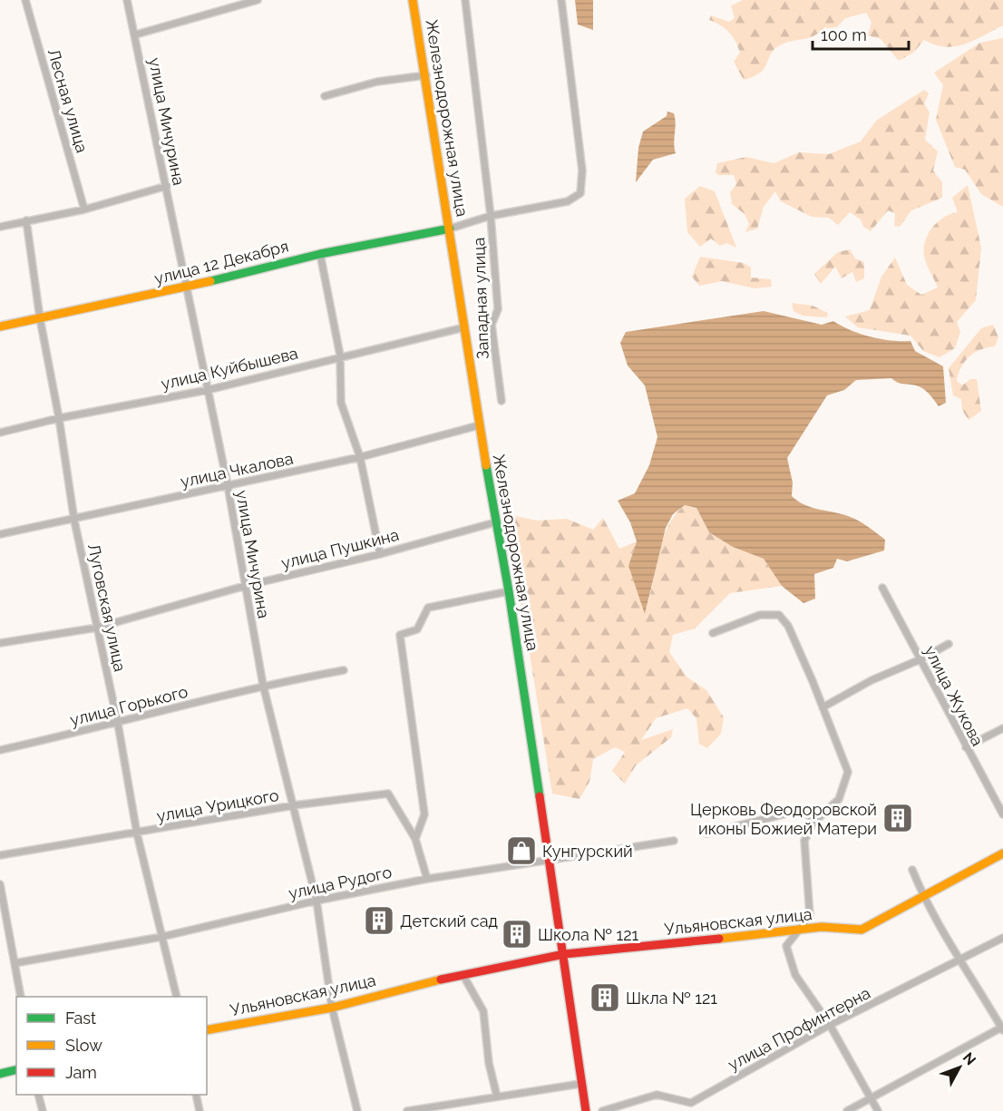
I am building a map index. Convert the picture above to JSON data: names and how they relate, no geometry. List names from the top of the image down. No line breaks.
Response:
{"streets":{"street":["Лесная улица","Железнодорожная улица","улица Мичурина","улица 12 Декабря","Западная улица","улица Куйбышева","улица Чкалова","улица Пушкина","Луговская улица","улица Жукова","улица Горького","улица Урицкого","улица Рудого","Ульяновская улица","улица Профинтерна"]},"crossings":[["Железнодорожная улица","улица 12 Декабря"],["Железнодорожная улица","улица Куйбышева"],["Железнодорожная улица","улица Чкалова"],["Железнодорожная улица","улица Пушкина"],["Железнодорожная улица","улица Рудого"],["Железнодорожная улица","Ульяновская улица"],["улица Мичурина","улица 12 Декабря"],["улица Мичурина","улица Куйбышева"],["улица Мичурина","улица Чкалова"],["улица Мичурина","улица Пушкина"],["улица Мичурина","улица Горького"],["улица Мичурина","улица Урицкого"],["улица Мичурина","улица Рудого"],["улица Мичурина","Ульяновская улица"],["улица 12 Декабря","Луговская улица"],["улица Куйбышева","Луговская улица"],["улица Чкалова","Луговская улица"],["улица Пушкина","Луговская улица"],["Луговская улица","улица Горького"],["Луговская улица","улица Урицкого"],["Луговская улица","улица Рудого"]],"places":{"building":["Церковь Феодоровской иконы Божией Матери","Детский сад","Школа № 121","Шкла № 121"],"shop":["Кунгурский"]},"legend":["Fast","Slow","Jam"],"scale_bar":"100 m","north":"top right"}
